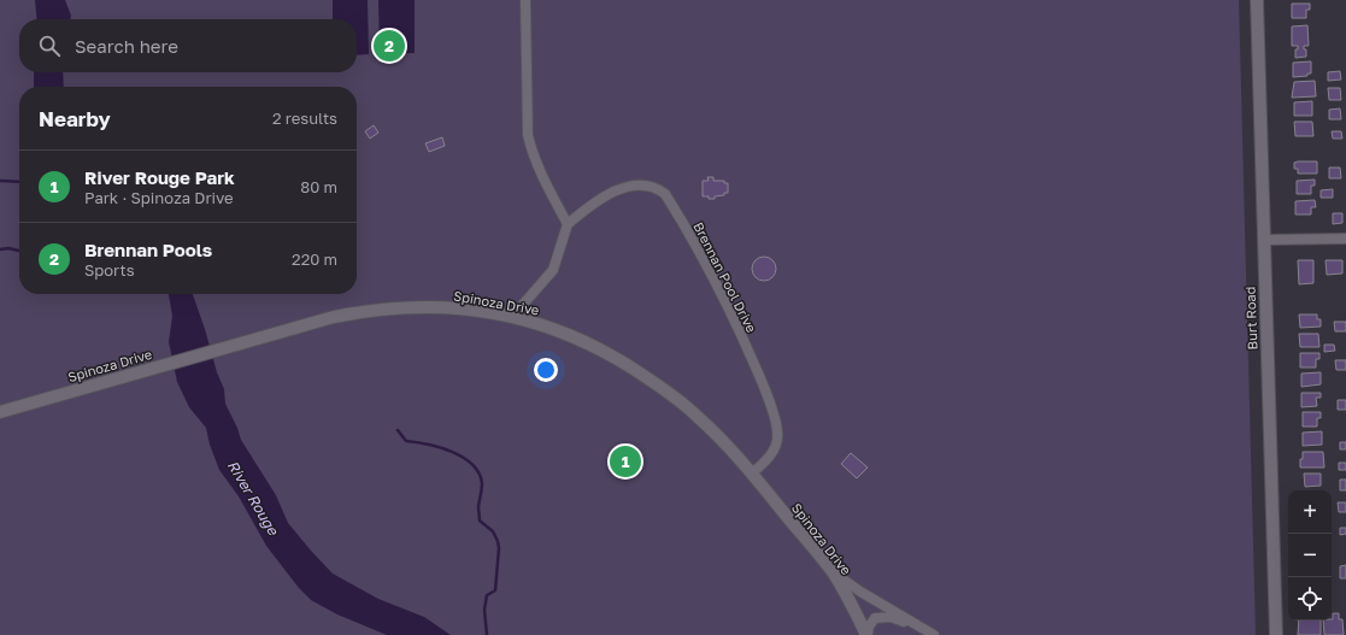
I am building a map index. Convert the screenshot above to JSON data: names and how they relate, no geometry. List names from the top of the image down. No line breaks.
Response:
{"streets":{"street":["Brennan Pool Drive","Spinoza Drive","Burt Road"]},"crossings":[["Brennan Pool Drive","Spinoza Drive"]],"water":["River Rouge"],"page":{"search":"Search here","pins":["2","1"],"heading":["Nearby","2 results"],"list":[{"mark":"1","name":"River Rouge Park","note":"Park · Spinoza Drive","value":"80 m"},{"mark":"2","name":"Brennan Pools","note":"Sports","value":"220 m"}],"map_buttons":["+","−"]}}
